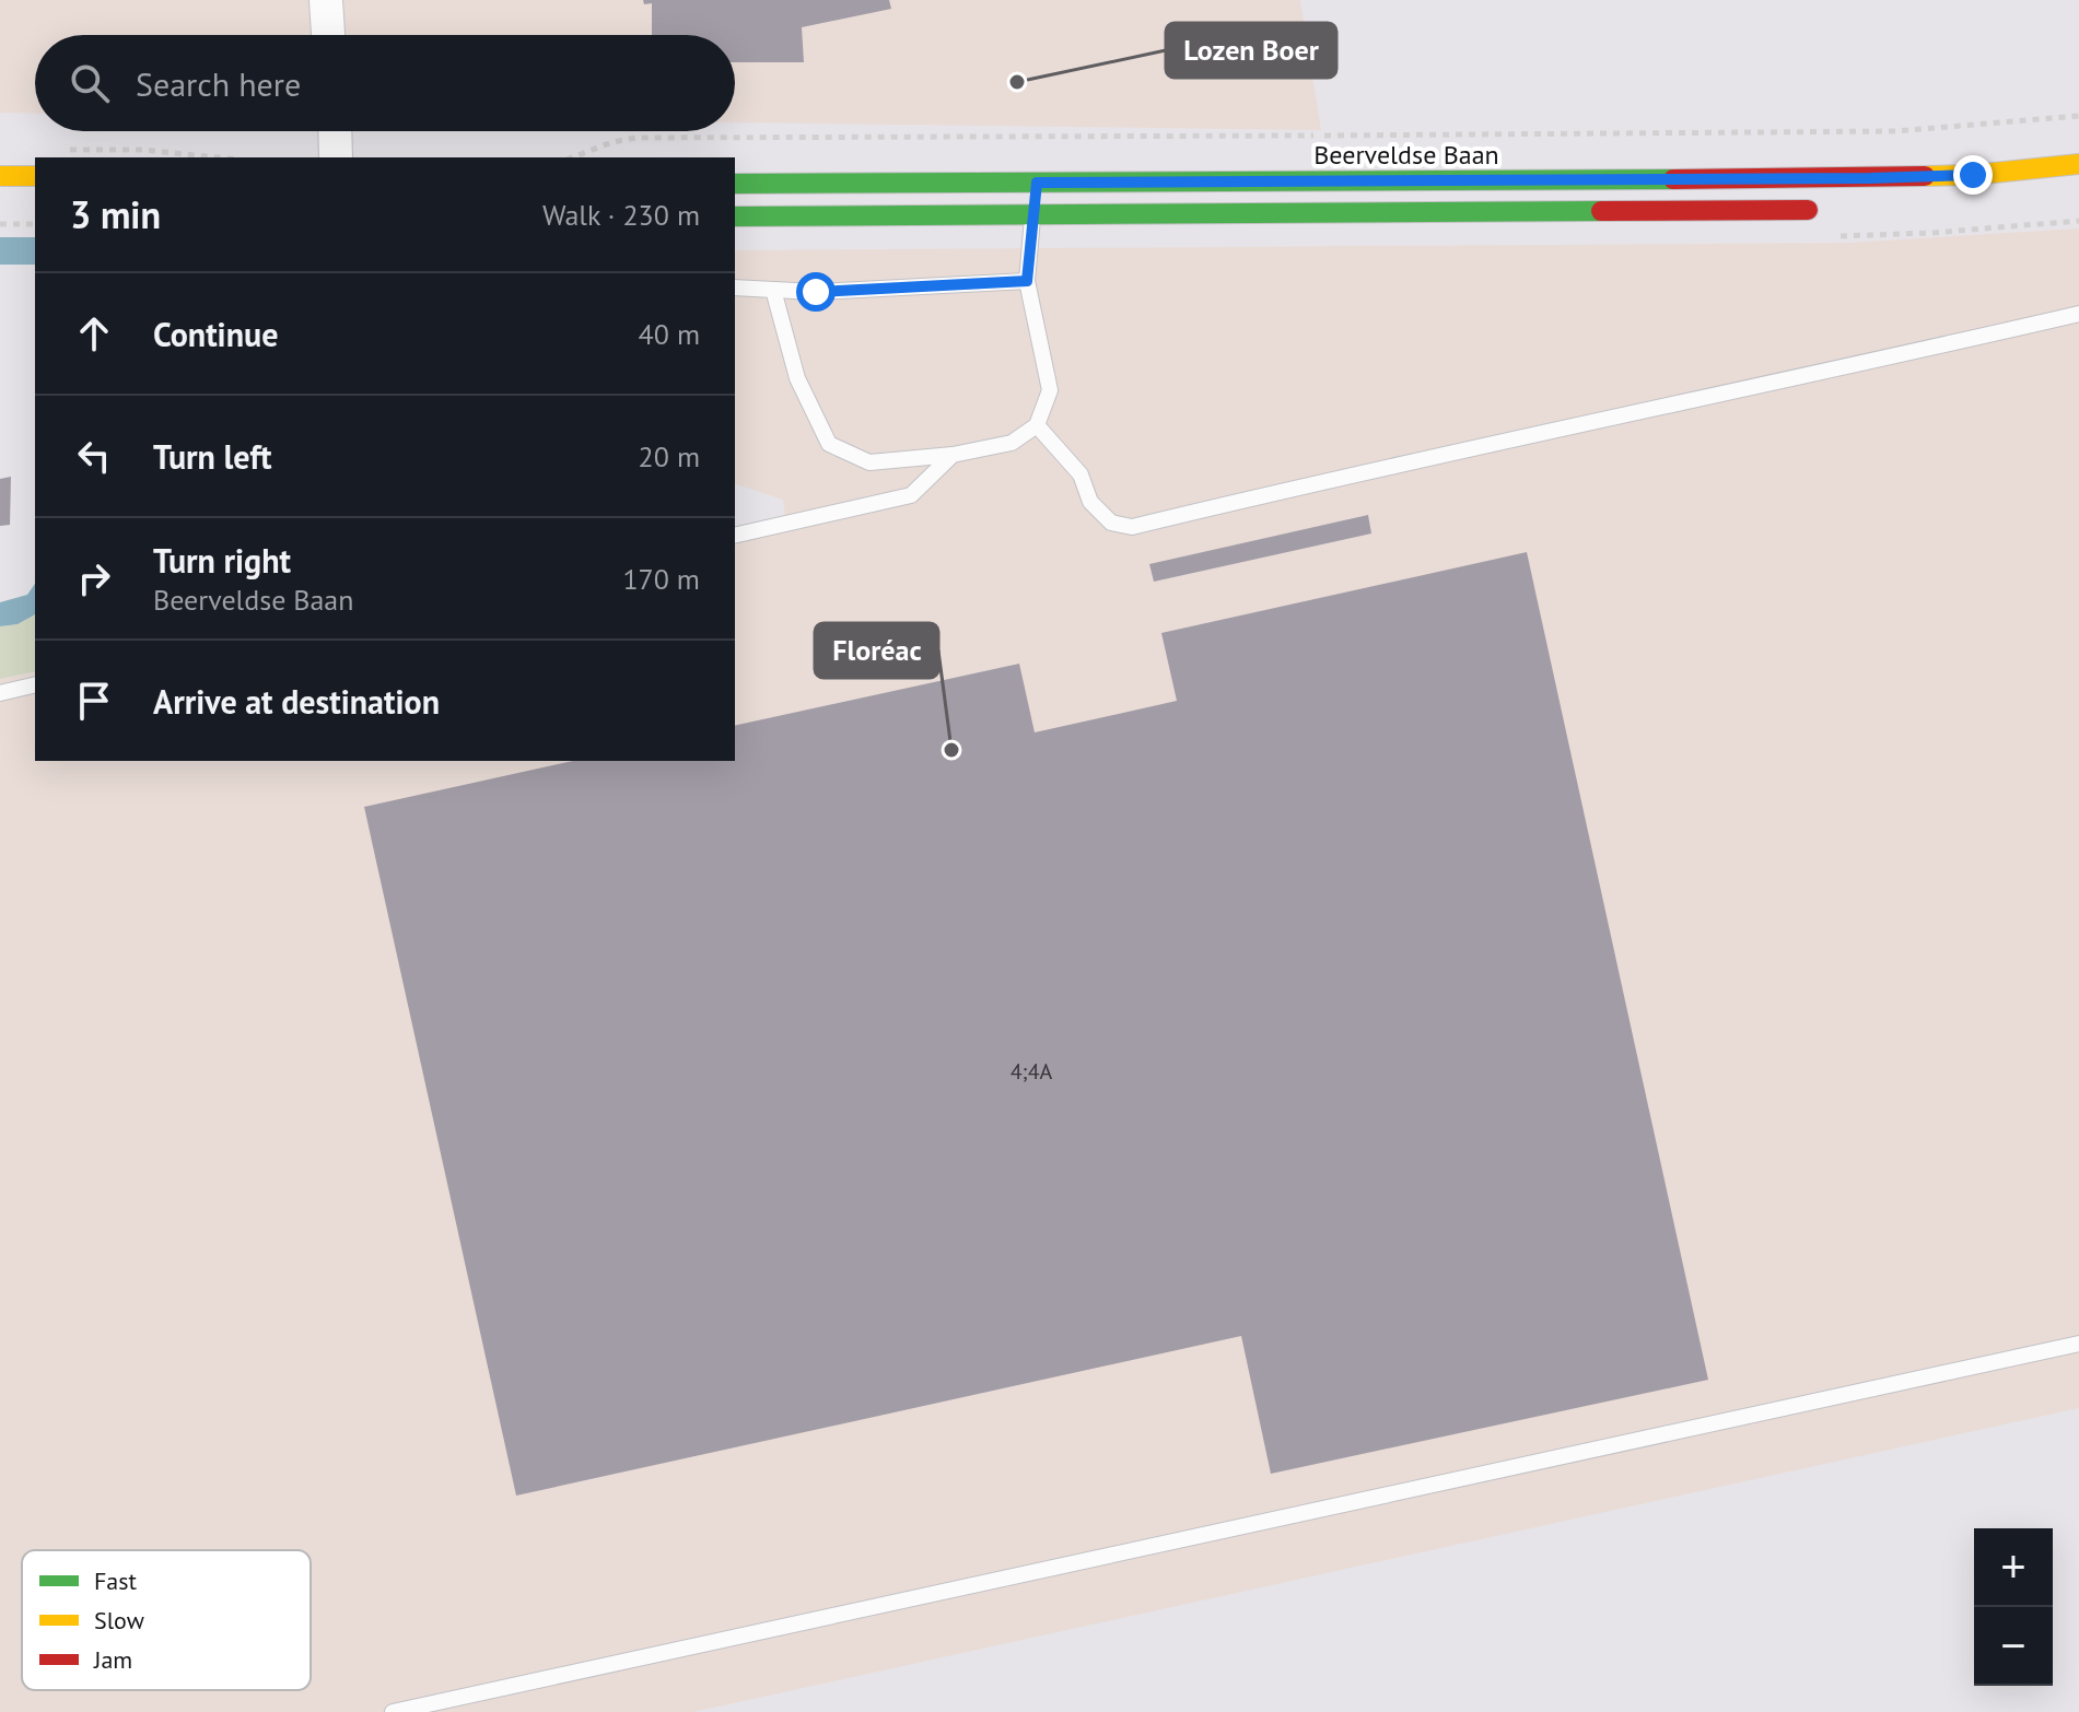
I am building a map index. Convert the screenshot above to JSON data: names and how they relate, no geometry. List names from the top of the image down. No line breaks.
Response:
{"streets":{"main road":["Beerveldse Baan"]},"places":["Lozen Boer","Floréac"],"house_numbers":["4;4A"],"legend":["Fast","Slow","Jam"],"page":{"search":"Search here","heading":["3 min","Walk · 230 m"],"list":[["Continue","40 m"],["Turn left","20 m"],["Turn right","Beerveldse Baan","170 m"],"Arrive at destination"],"map_buttons":["+","−"]}}
